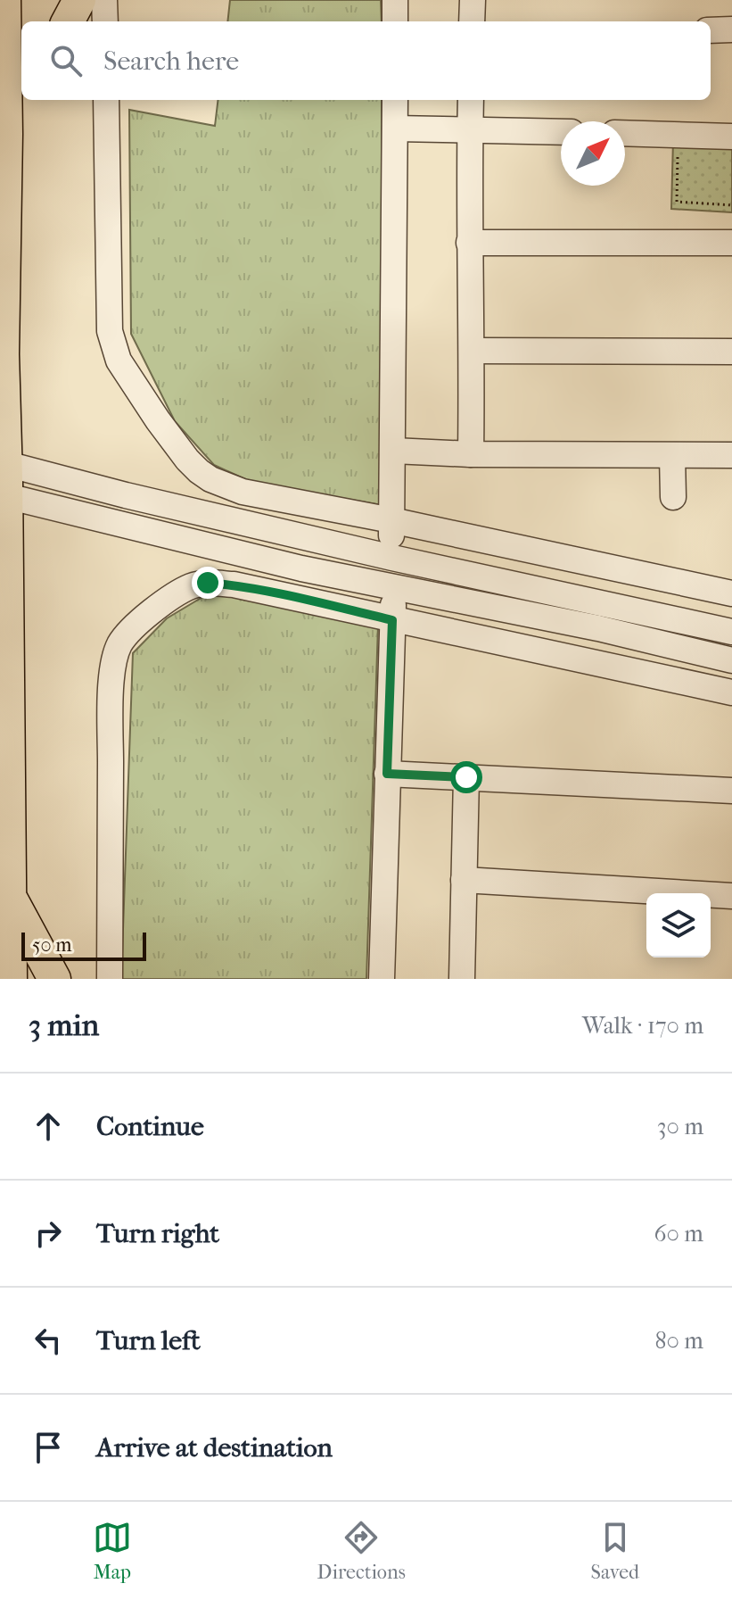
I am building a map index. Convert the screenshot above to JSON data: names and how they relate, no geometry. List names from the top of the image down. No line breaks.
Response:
{"scale_bar":"50 m","north":"top right","page":{"search":"Search here","scale":"50 m","heading":["3 min","Walk · 170 m"],"list":[["Continue","30 m"],["Turn right","60 m"],["Turn left","80 m"],"Arrive at destination"],"nav":["Map","Directions","Saved"]}}
